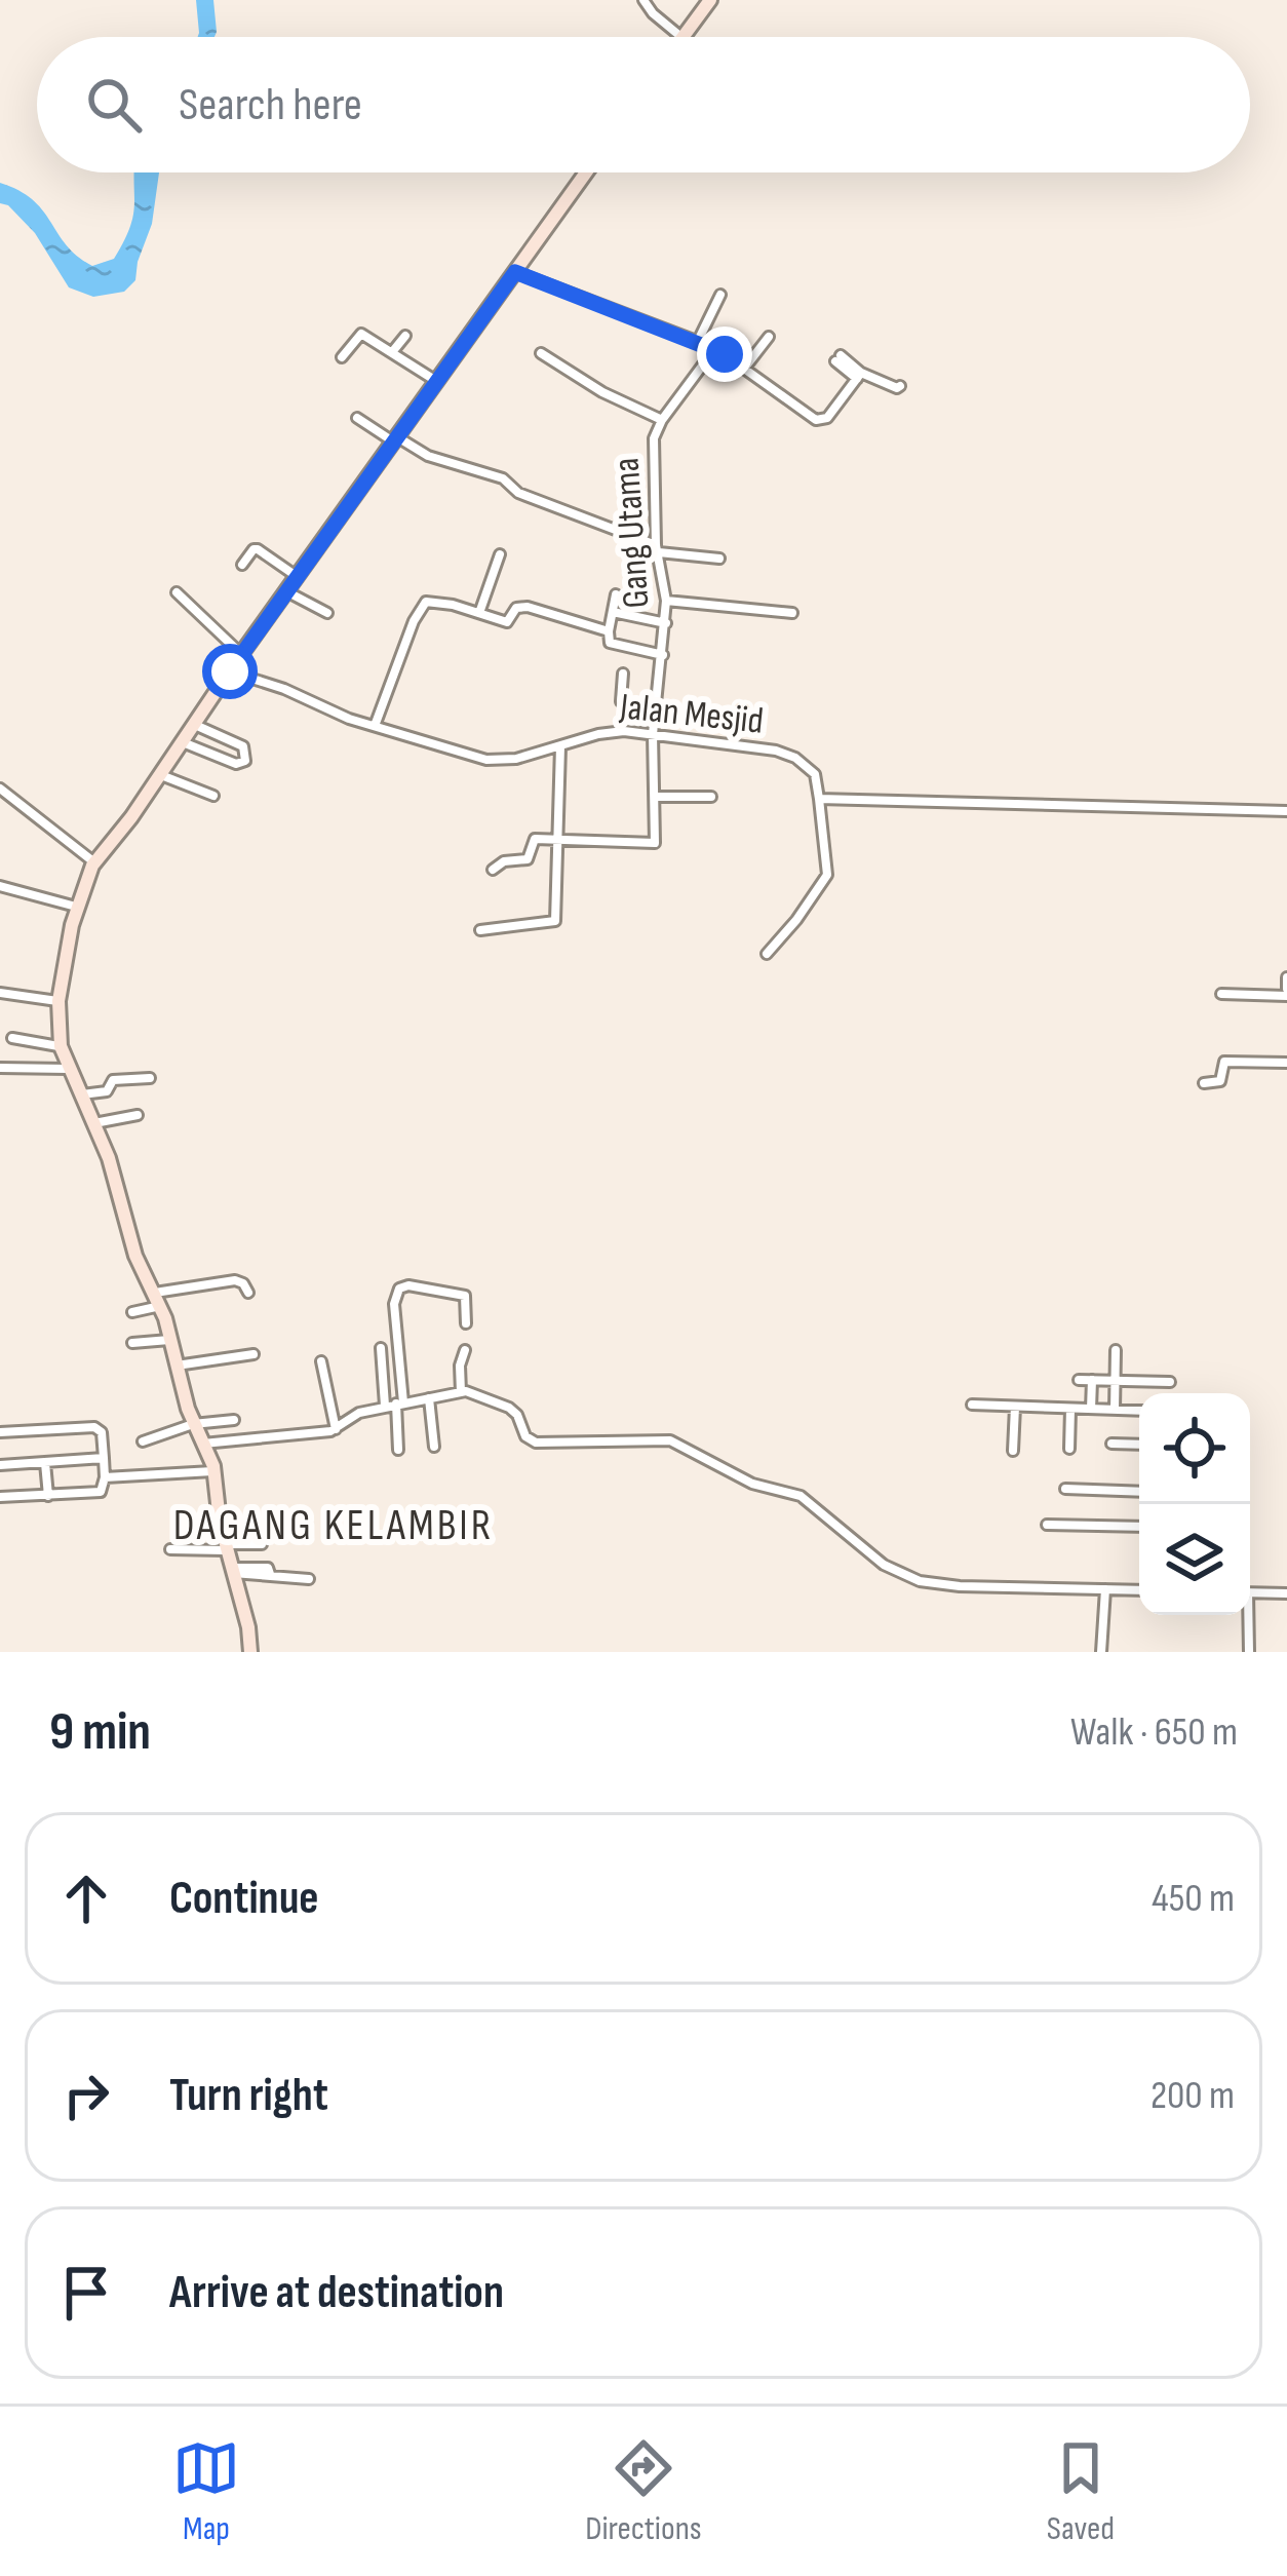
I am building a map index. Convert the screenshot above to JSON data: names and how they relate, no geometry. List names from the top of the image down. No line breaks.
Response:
{"streets":{"street":["Gang Utama","Jalan Mesjid"]},"crossings":[["Gang Utama","Jalan Mesjid"]],"districts":["DAGANG KELAMBIR"],"page":{"search":"Search here","heading":["9 min","Walk · 650 m"],"list":[["Continue","450 m"],["Turn right","200 m"],"Arrive at destination"],"nav":["Map","Directions","Saved"]}}
